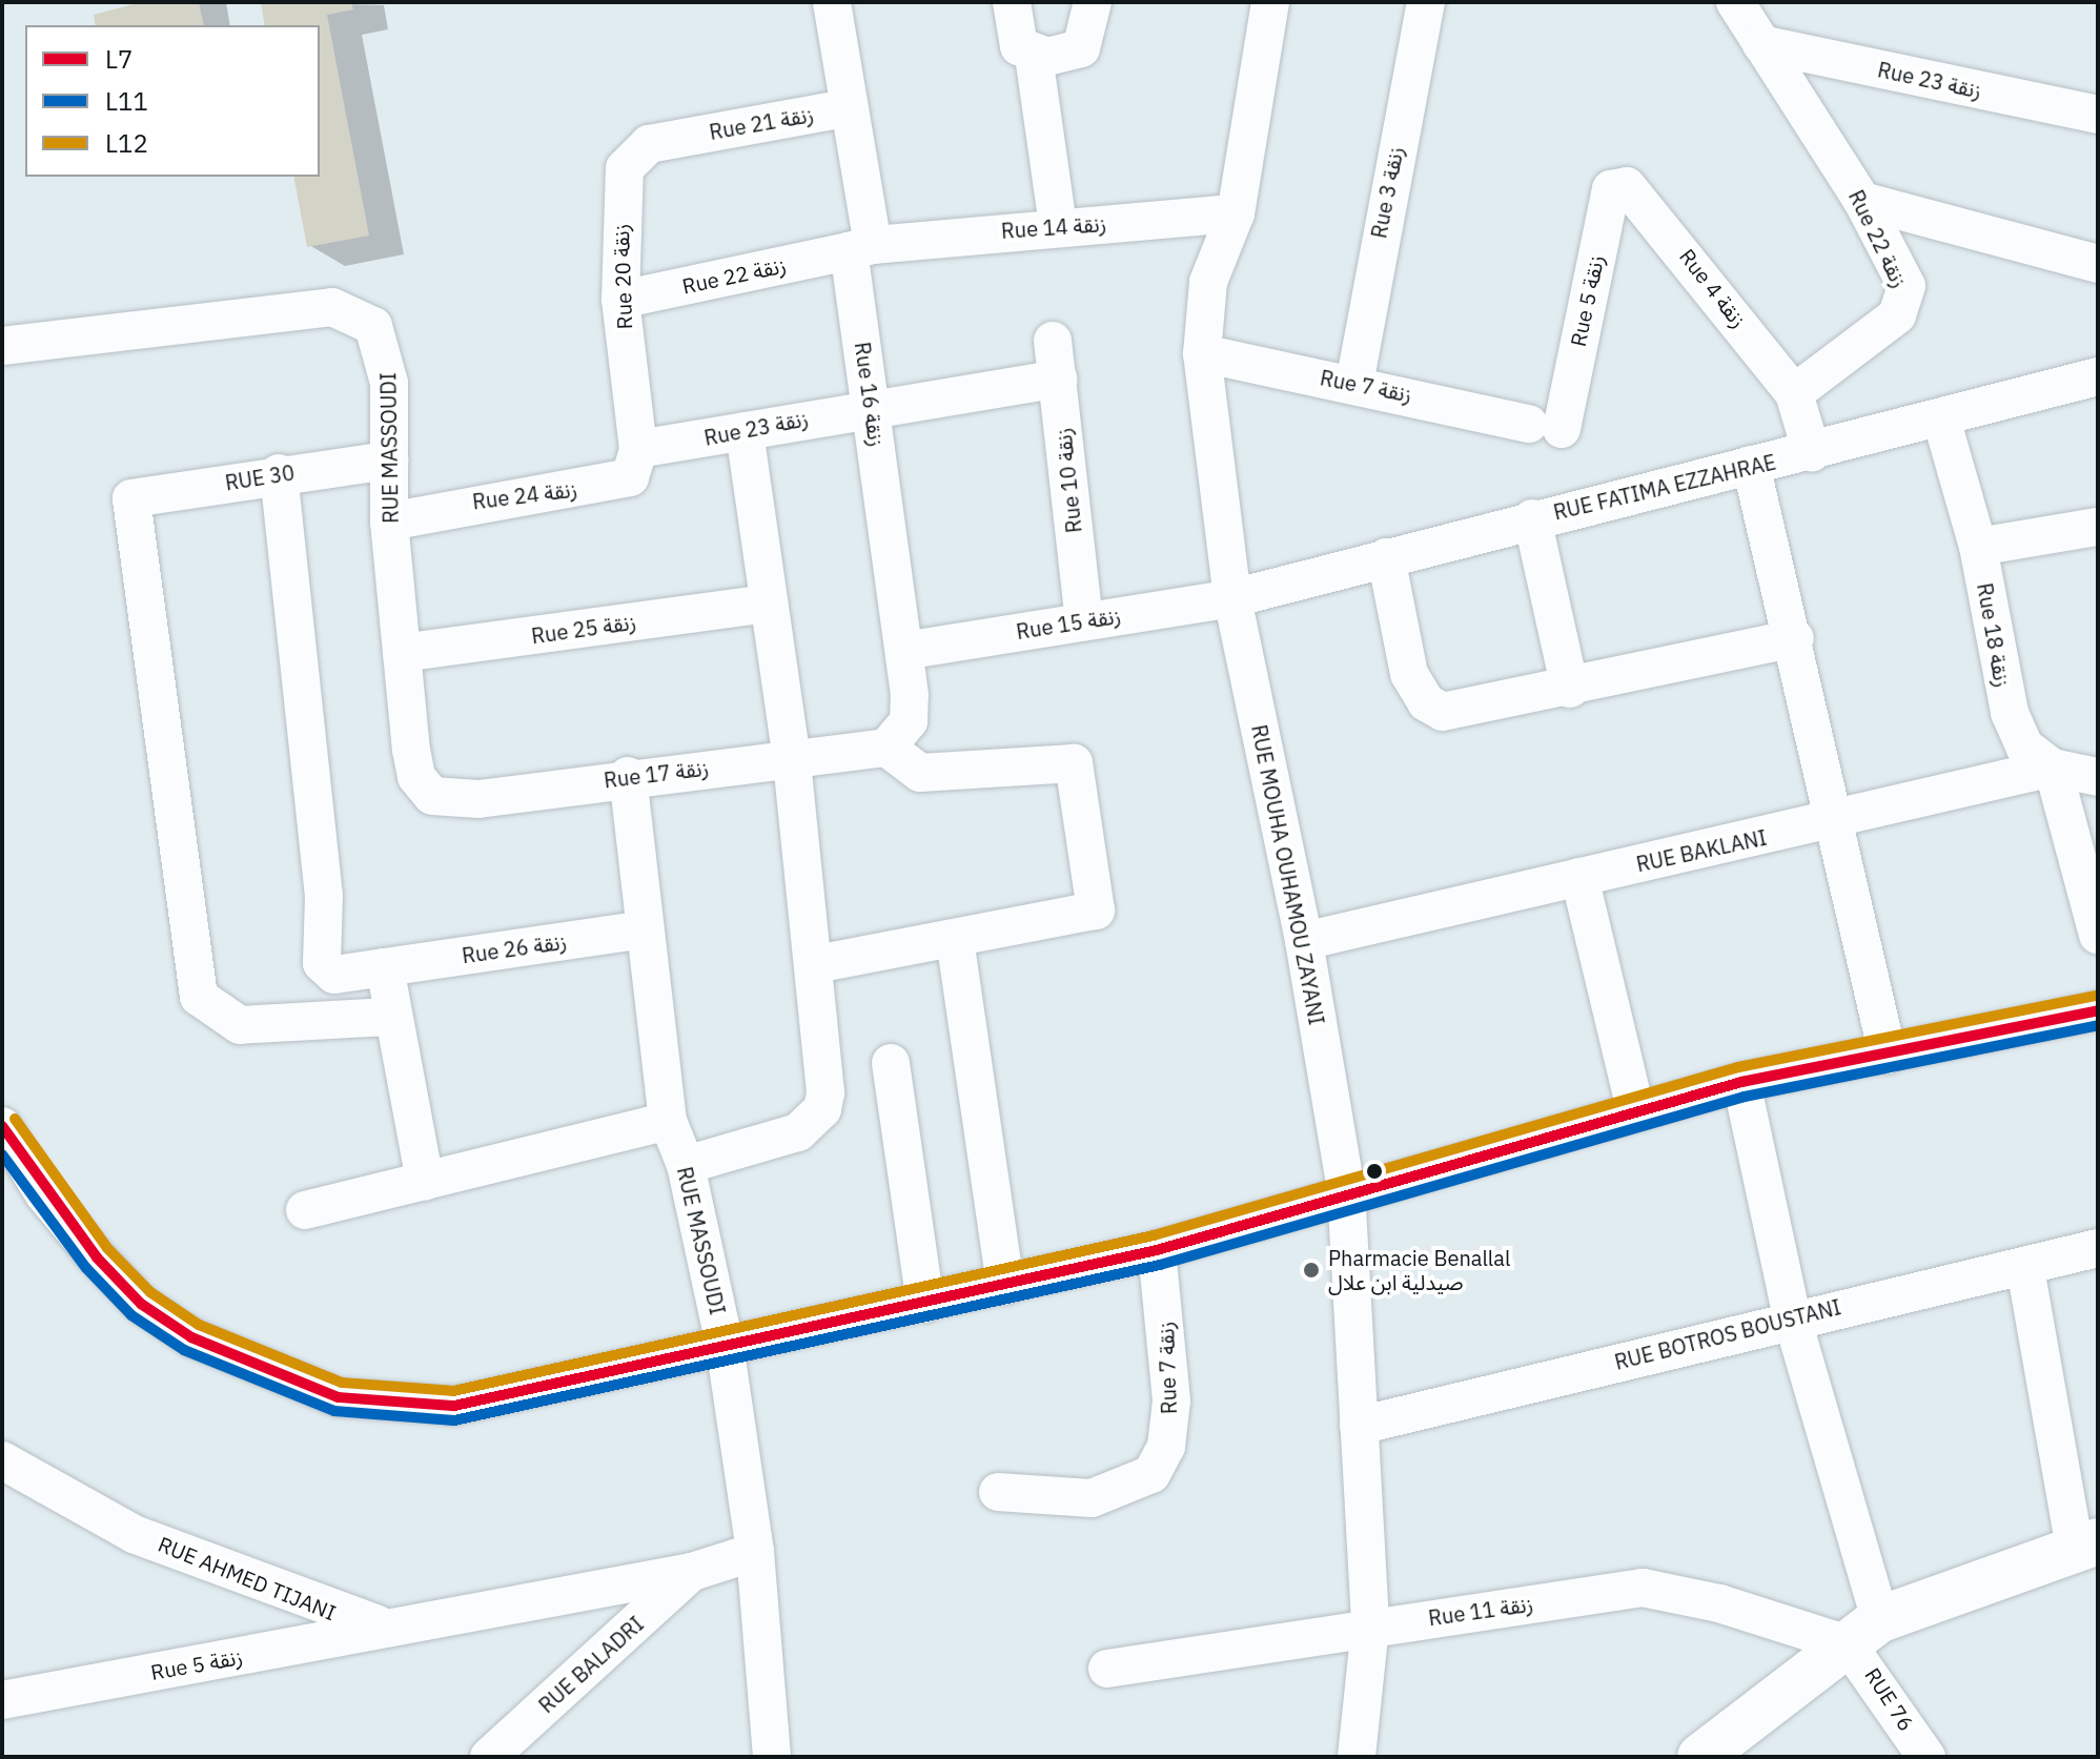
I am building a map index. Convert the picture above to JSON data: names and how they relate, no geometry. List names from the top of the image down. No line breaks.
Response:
{"streets":{"street":["Rue 23 زنقة","Rue 21 زنقة","Rue 3 زنقة","Rue 14 زنقة","Rue 22 زنقة","Rue 20 زنقة","Rue 4 زنقة","Rue 5 زنقة","Rue 7 زنقة","Rue 16 زنقة","RUE MASSOUDI","RUE 30","Rue 10 زنقة","RUE FATIMA EZZAHRAE","Rue 24 زنقة","Rue 15 زنقة","Rue 25 زنقة","Rue 18 زنقة","Rue 17 زنقة","RUE BAKLANI","RUE MOUHA OUHAMOU ZAYANI","Rue 26 زنقة","RUE BOTROS BOUSTANI","RUE AHMED TIJANI","Rue 11 زنقة","RUE BALADRI","RUE 76"]},"crossings":[["Rue 23 زنقة","Rue 22 زنقة"],["Rue 23 زنقة","Rue 20 زنقة"],["Rue 23 زنقة","Rue 16 زنقة"],["Rue 23 زنقة","Rue 10 زنقة"],["Rue 23 زنقة","Rue 24 زنقة"],["Rue 21 زنقة","Rue 20 زنقة"],["Rue 21 زنقة","Rue 16 زنقة"],["Rue 3 زنقة","Rue 7 زنقة"],["Rue 14 زنقة","Rue 22 زنقة"],["Rue 14 زنقة","Rue 16 زنقة"],["Rue 14 زنقة","RUE MOUHA OUHAMOU ZAYANI"],["Rue 22 زنقة","Rue 20 زنقة"],["Rue 22 زنقة","Rue 4 زنقة"],["Rue 22 زنقة","Rue 16 زنقة"],["Rue 20 زنقة","Rue 24 زنقة"],["Rue 4 زنقة","Rue 5 زنقة"],["Rue 5 زنقة","Rue 7 زنقة"],["Rue 5 زنقة","RUE AHMED TIJANI"],["Rue 7 زنقة","RUE MOUHA OUHAMOU ZAYANI"],["Rue 16 زنقة","Rue 15 زنقة"],["Rue 16 زنقة","Rue 17 زنقة"],["RUE MASSOUDI","RUE 30"],["RUE MASSOUDI","Rue 24 زنقة"],["RUE MASSOUDI","Rue 25 زنقة"],["RUE MASSOUDI","Rue 17 زنقة"],["RUE MASSOUDI","Rue 26 زنقة"],["RUE MASSOUDI","RUE AHMED TIJANI"],["RUE 30","Rue 26 زنقة"],["Rue 10 زنقة","Rue 15 زنقة"],["RUE FATIMA EZZAHRAE","Rue 15 زنقة"],["RUE FATIMA EZZAHRAE","Rue 18 زنقة"],["RUE FATIMA EZZAHRAE","RUE MOUHA OUHAMOU ZAYANI"],["Rue 15 زنقة","RUE MOUHA OUHAMOU ZAYANI"],["Rue 18 زنقة","RUE BAKLANI"],["RUE BAKLANI","RUE MOUHA OUHAMOU ZAYANI"],["RUE MOUHA OUHAMOU ZAYANI","RUE BOTROS BOUSTANI"],["RUE MOUHA OUHAMOU ZAYANI","Rue 11 زنقة"],["RUE BOTROS BOUSTANI","RUE 76"],["RUE AHMED TIJANI","RUE BALADRI"],["Rue 11 زنقة","RUE 76"]],"places":["Pharmacie Benallal صيدلية ابن علال"],"lines":["transit line L12","transit line L7","transit line L11"],"legend":["L7","L11","L12"]}
